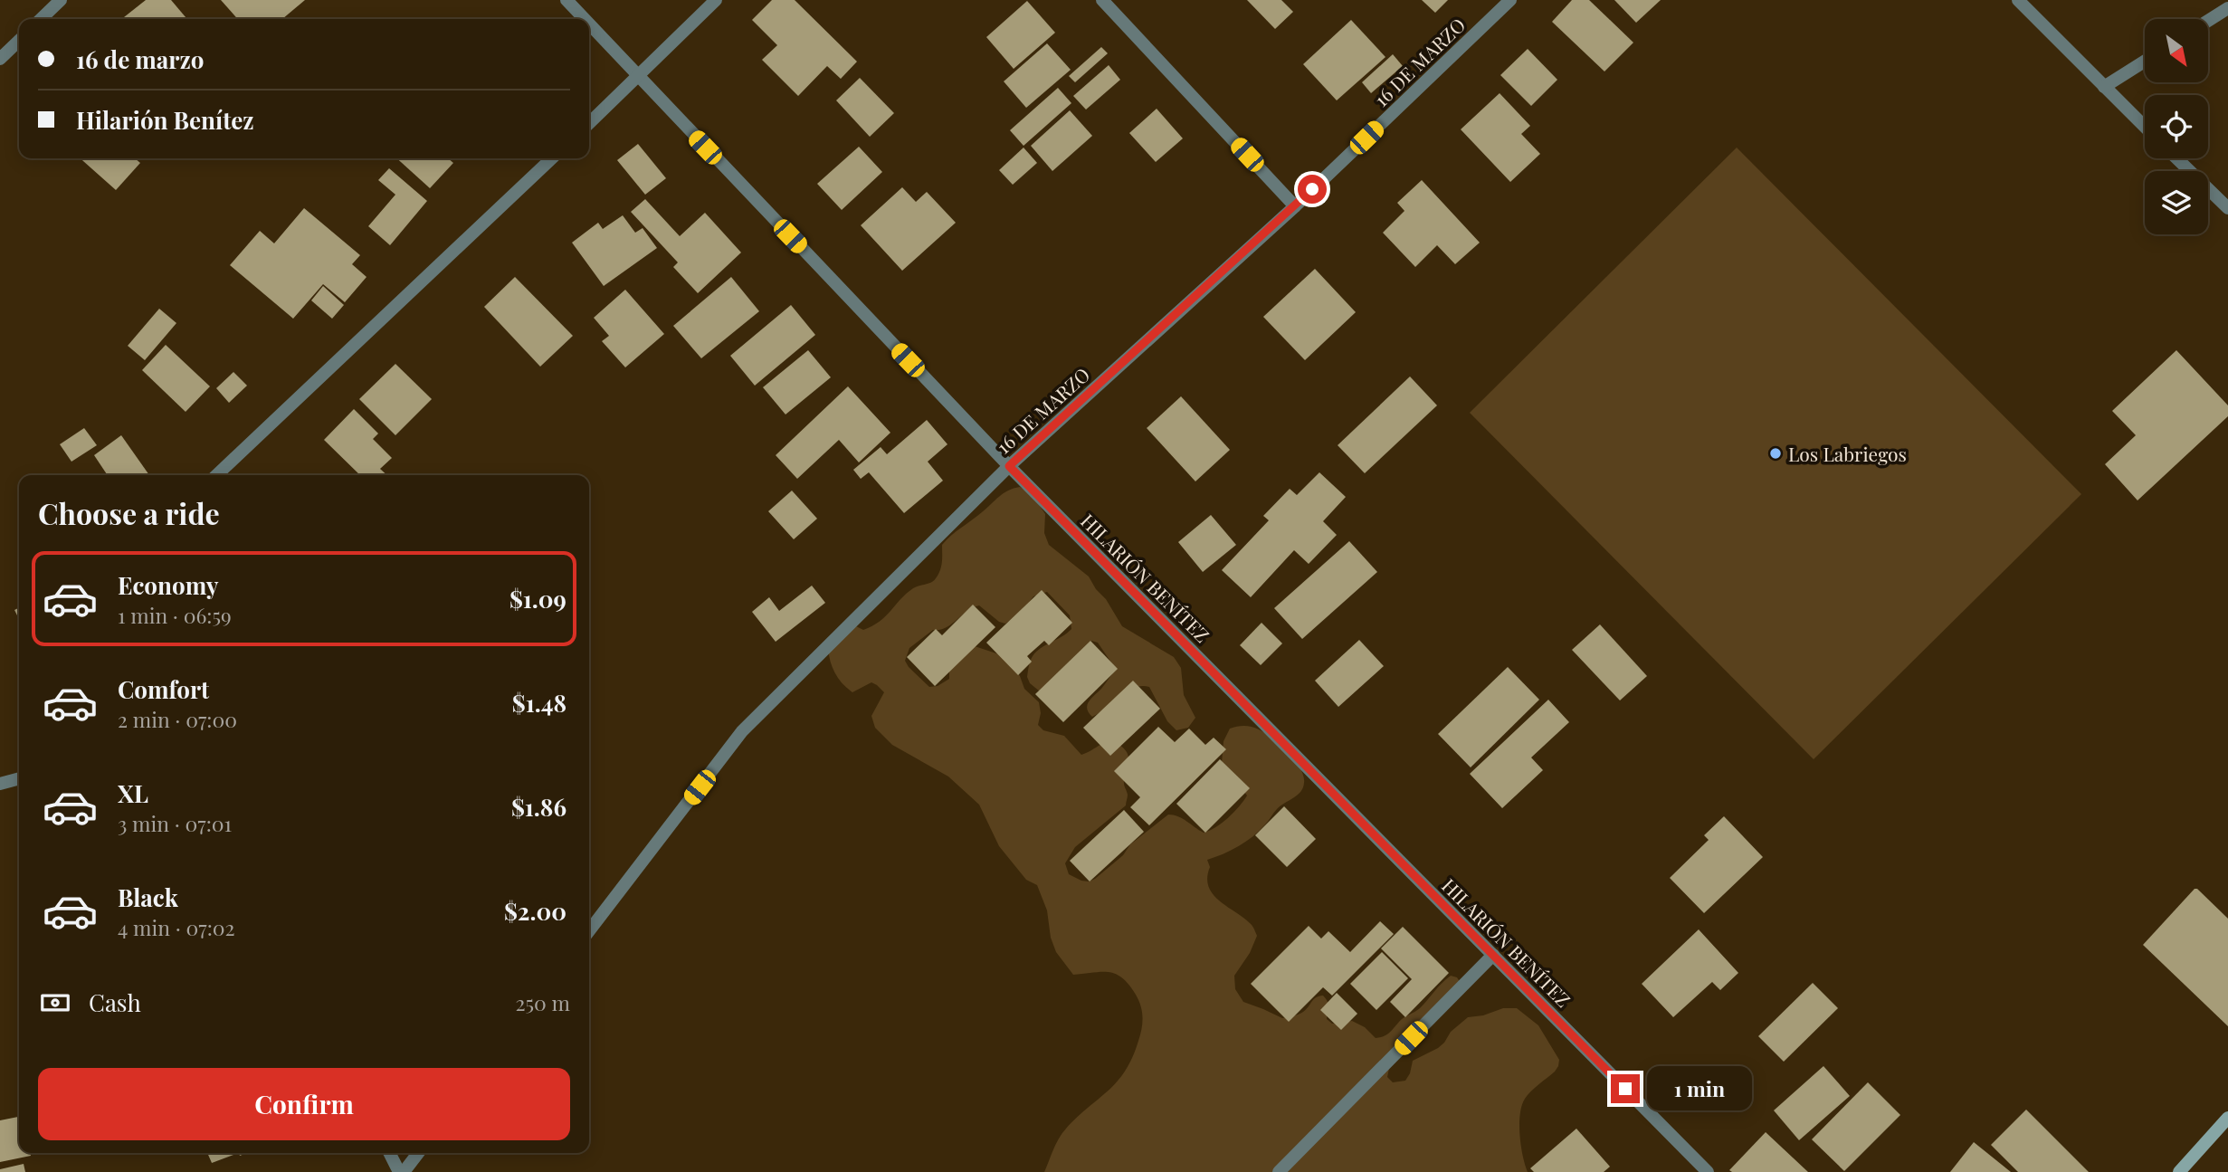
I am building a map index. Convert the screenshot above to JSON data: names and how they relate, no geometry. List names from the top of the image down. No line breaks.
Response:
{"streets":{"street":["16 DE MARZO","HILARIÓN BENÍTEZ"]},"crossings":[["16 DE MARZO","HILARIÓN BENÍTEZ"]],"places":["Los Labriegos"],"north":"bottom right","page":{"banner":["16 de marzo","Hilarión Benítez"],"heading":"Choose a ride","list":[{"name":"Economy","note":"1 min · 06:59","value":"$1.09"},{"name":"Comfort","note":"2 min · 07:00","value":"$1.48"},{"name":"XL","note":"3 min · 07:01","value":"$1.86"},{"name":"Black","note":"4 min · 07:02","value":"$2.00"}],"pay":["Cash","250 m"],"buttons":"Confirm","bubble":"1 min"}}
